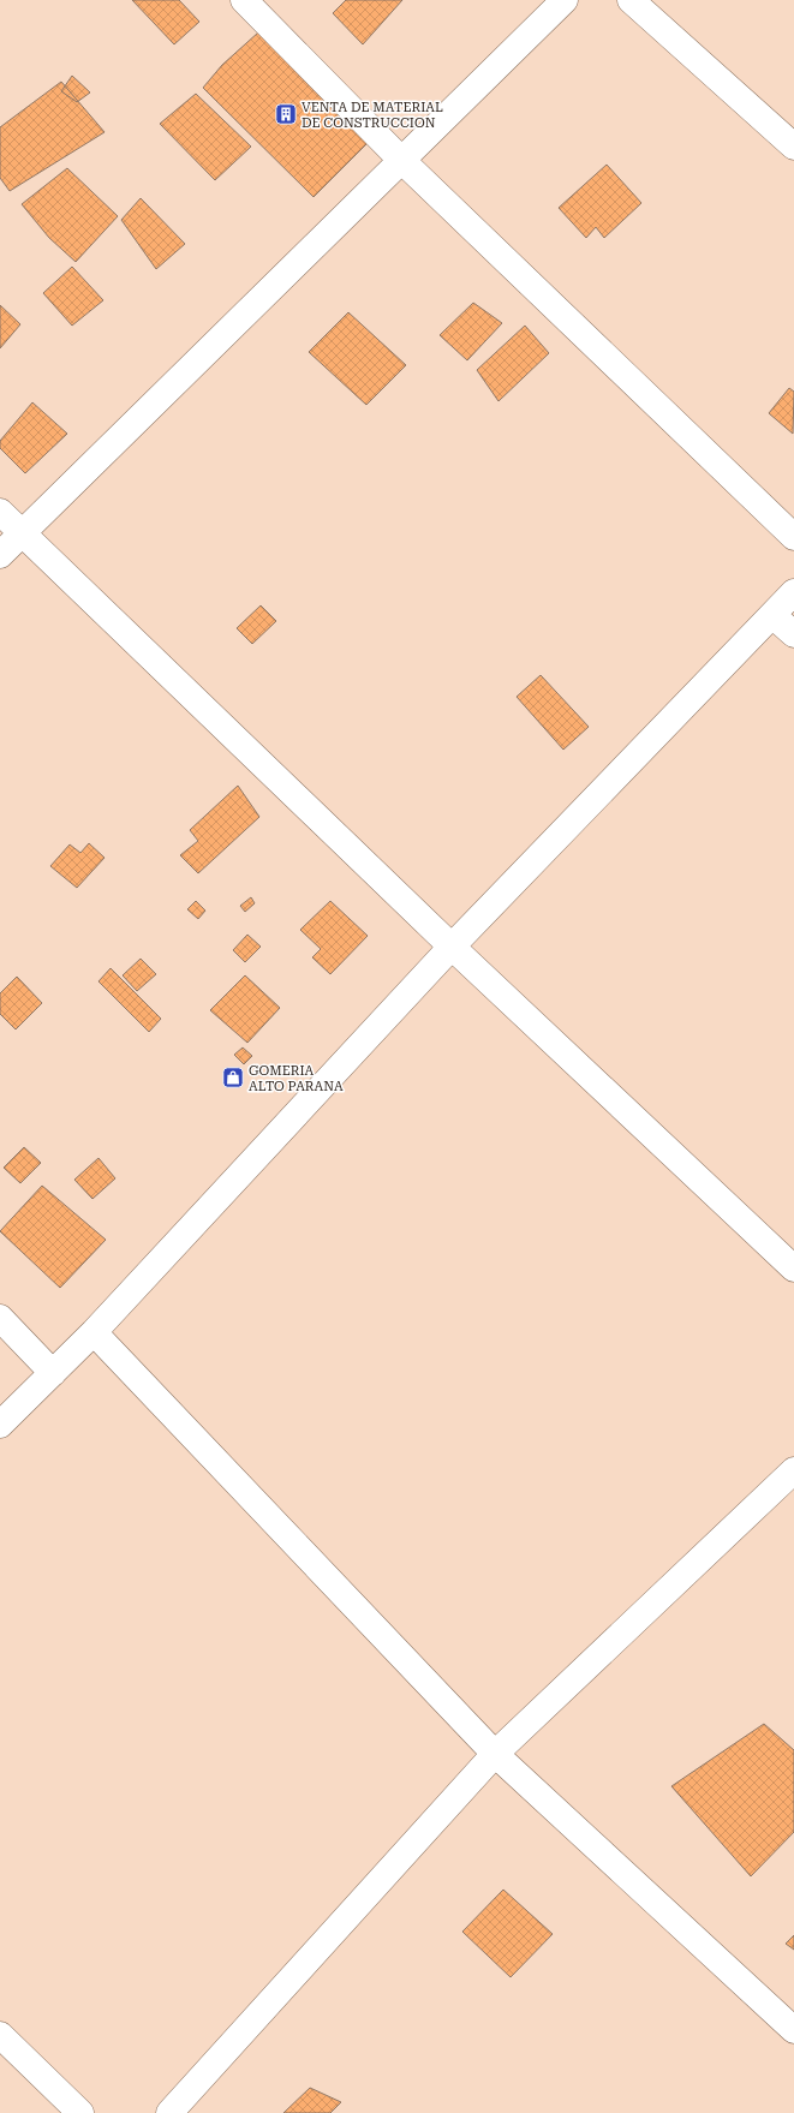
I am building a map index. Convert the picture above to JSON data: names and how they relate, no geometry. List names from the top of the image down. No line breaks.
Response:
{"places":{"building":["VENTA DE MATERIAL DE CONSTRUCCION"],"shop":["GOMERIA ALTO PARANA"]}}
